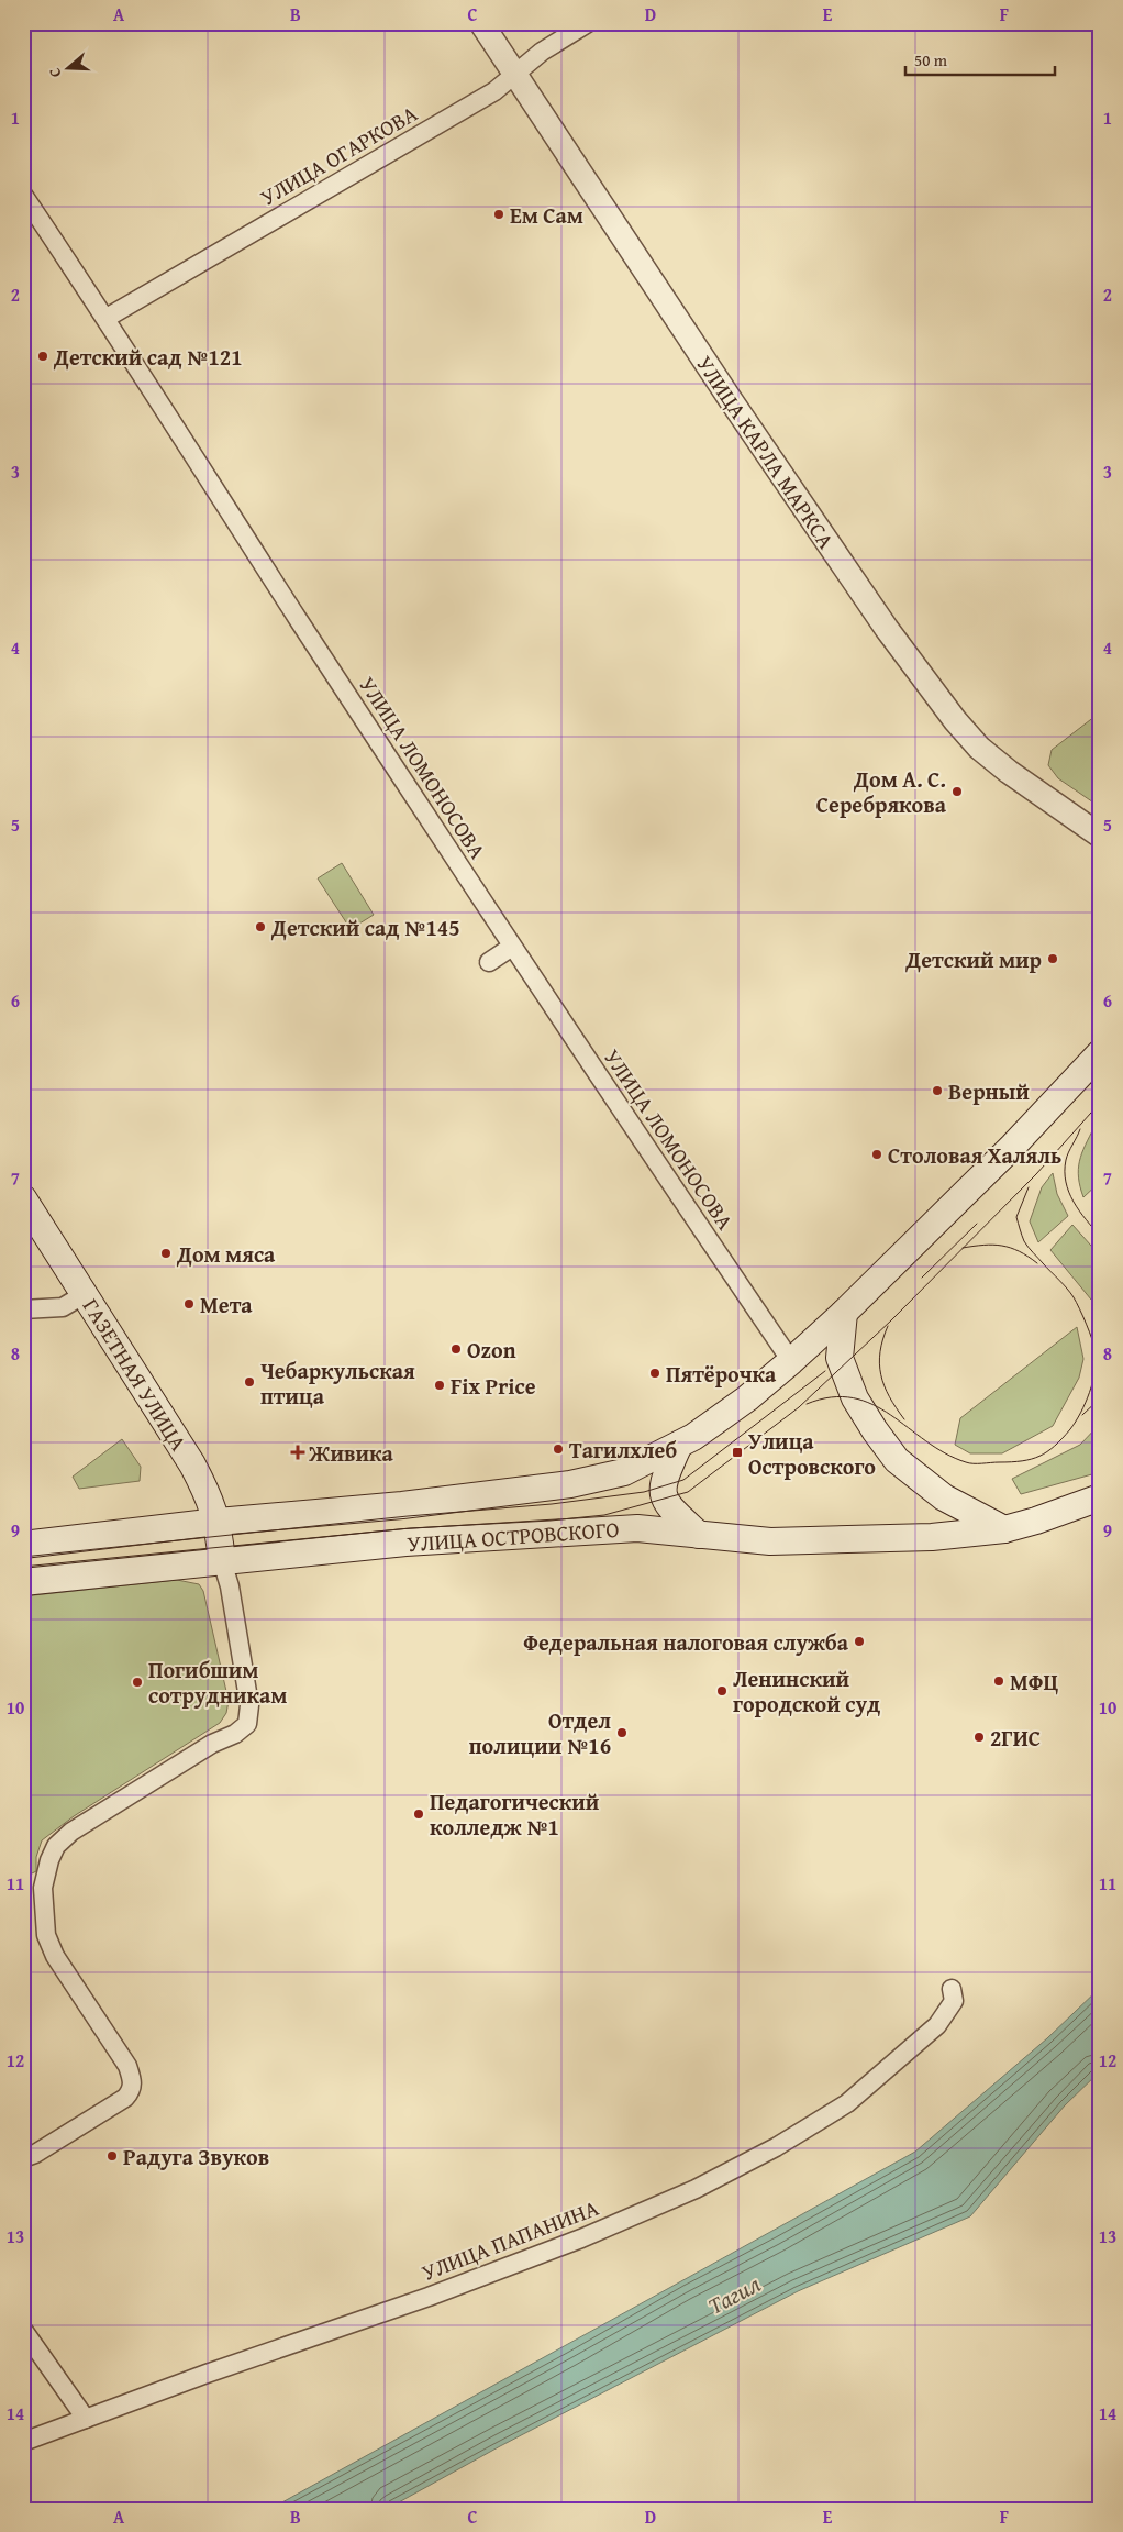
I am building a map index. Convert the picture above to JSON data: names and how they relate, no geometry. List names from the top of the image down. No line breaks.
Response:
{"streets":{"main road":["ГАЗЕТНАЯ УЛИЦА","УЛИЦА ОСТРОВСКОГО"],"street":["УЛИЦА ОГАРКОВА","УЛИЦА КАРЛА МАРКСА","УЛИЦА ЛОМОНОСОВА","УЛИЦА ПАПАНИНА"]},"crossings":[["УЛИЦА ОГАРКОВА","УЛИЦА КАРЛА МАРКСА"],["УЛИЦА ОГАРКОВА","УЛИЦА ЛОМОНОСОВА"],["УЛИЦА ЛОМОНОСОВА","УЛИЦА ОСТРОВСКОГО"],["ГАЗЕТНАЯ УЛИЦА","УЛИЦА ОСТРОВСКОГО"]],"water":["Тагил"],"places":{"other":["Ем Сам","Детский сад №121","Дом А. С. Серебрякова","Детский сад №145","Детский мир","Верный","Столовая Халяль","Дом мяса","Мета","Ozon","Пятёрочка","Чебаркульская птица","Fix Price","Тагилхлеб","Федеральная налоговая служба","МФЦ","Погибшим сотрудникам","Ленинский городской суд","Отдел полиции №16","2ГИС","Педагогический колледж №1","Радуга Звуков"],"health":["Живика"],"transit":["Улица Островского"]},"scale_bar":"50 m","north":"left","grid":{"columns":["A","B","C","D","E","F"],"rows":["1","2","3","4","5","6","7","8","9","10","11","12","13","14"]}}
